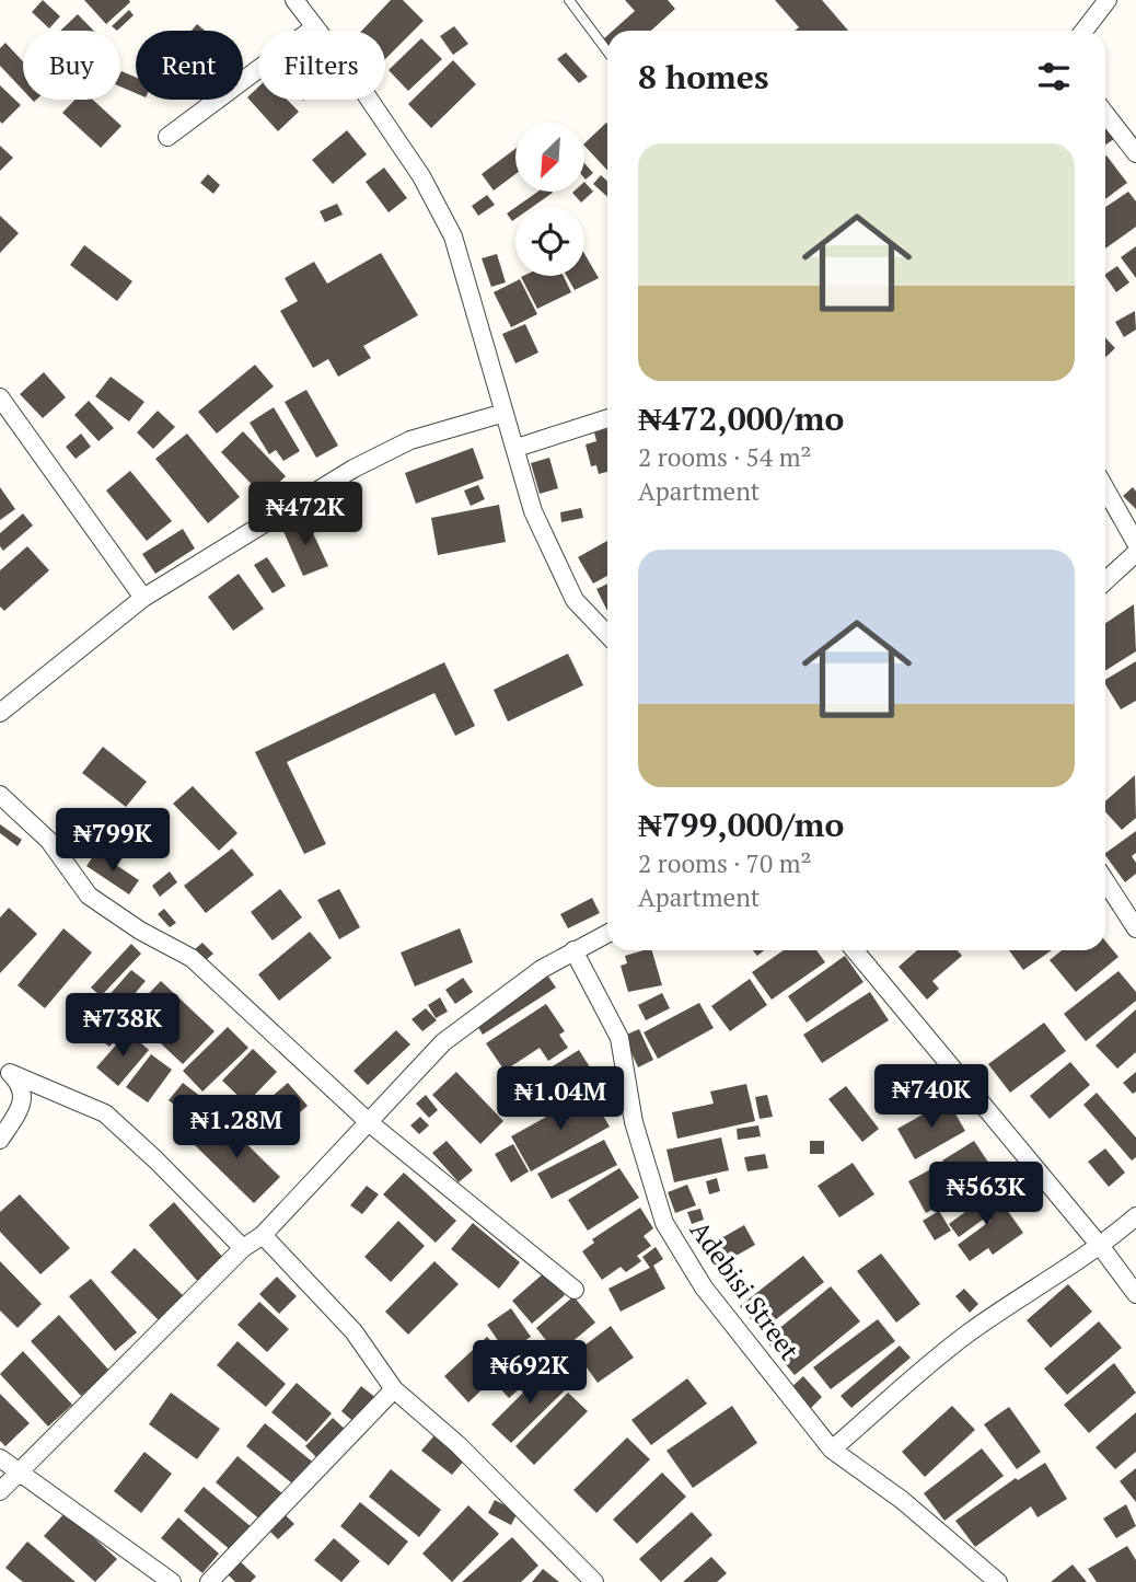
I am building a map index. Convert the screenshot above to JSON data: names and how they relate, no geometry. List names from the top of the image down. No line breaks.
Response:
{"streets":{"street":["Adebisi Street"]},"north":"bottom left","page":{"chip":["Buy","Rent","Filters"],"heading":"8 homes","list":[{"name":"₦472,000/mo","note":"2 rooms · 54 m² · Apartment"},{"name":"₦799,000/mo","note":"2 rooms · 70 m² · Apartment"}],"price":["₦472K","₦799K","₦738K","₦740K","₦1.04M","₦1.28M","₦563K","₦692K"]}}
